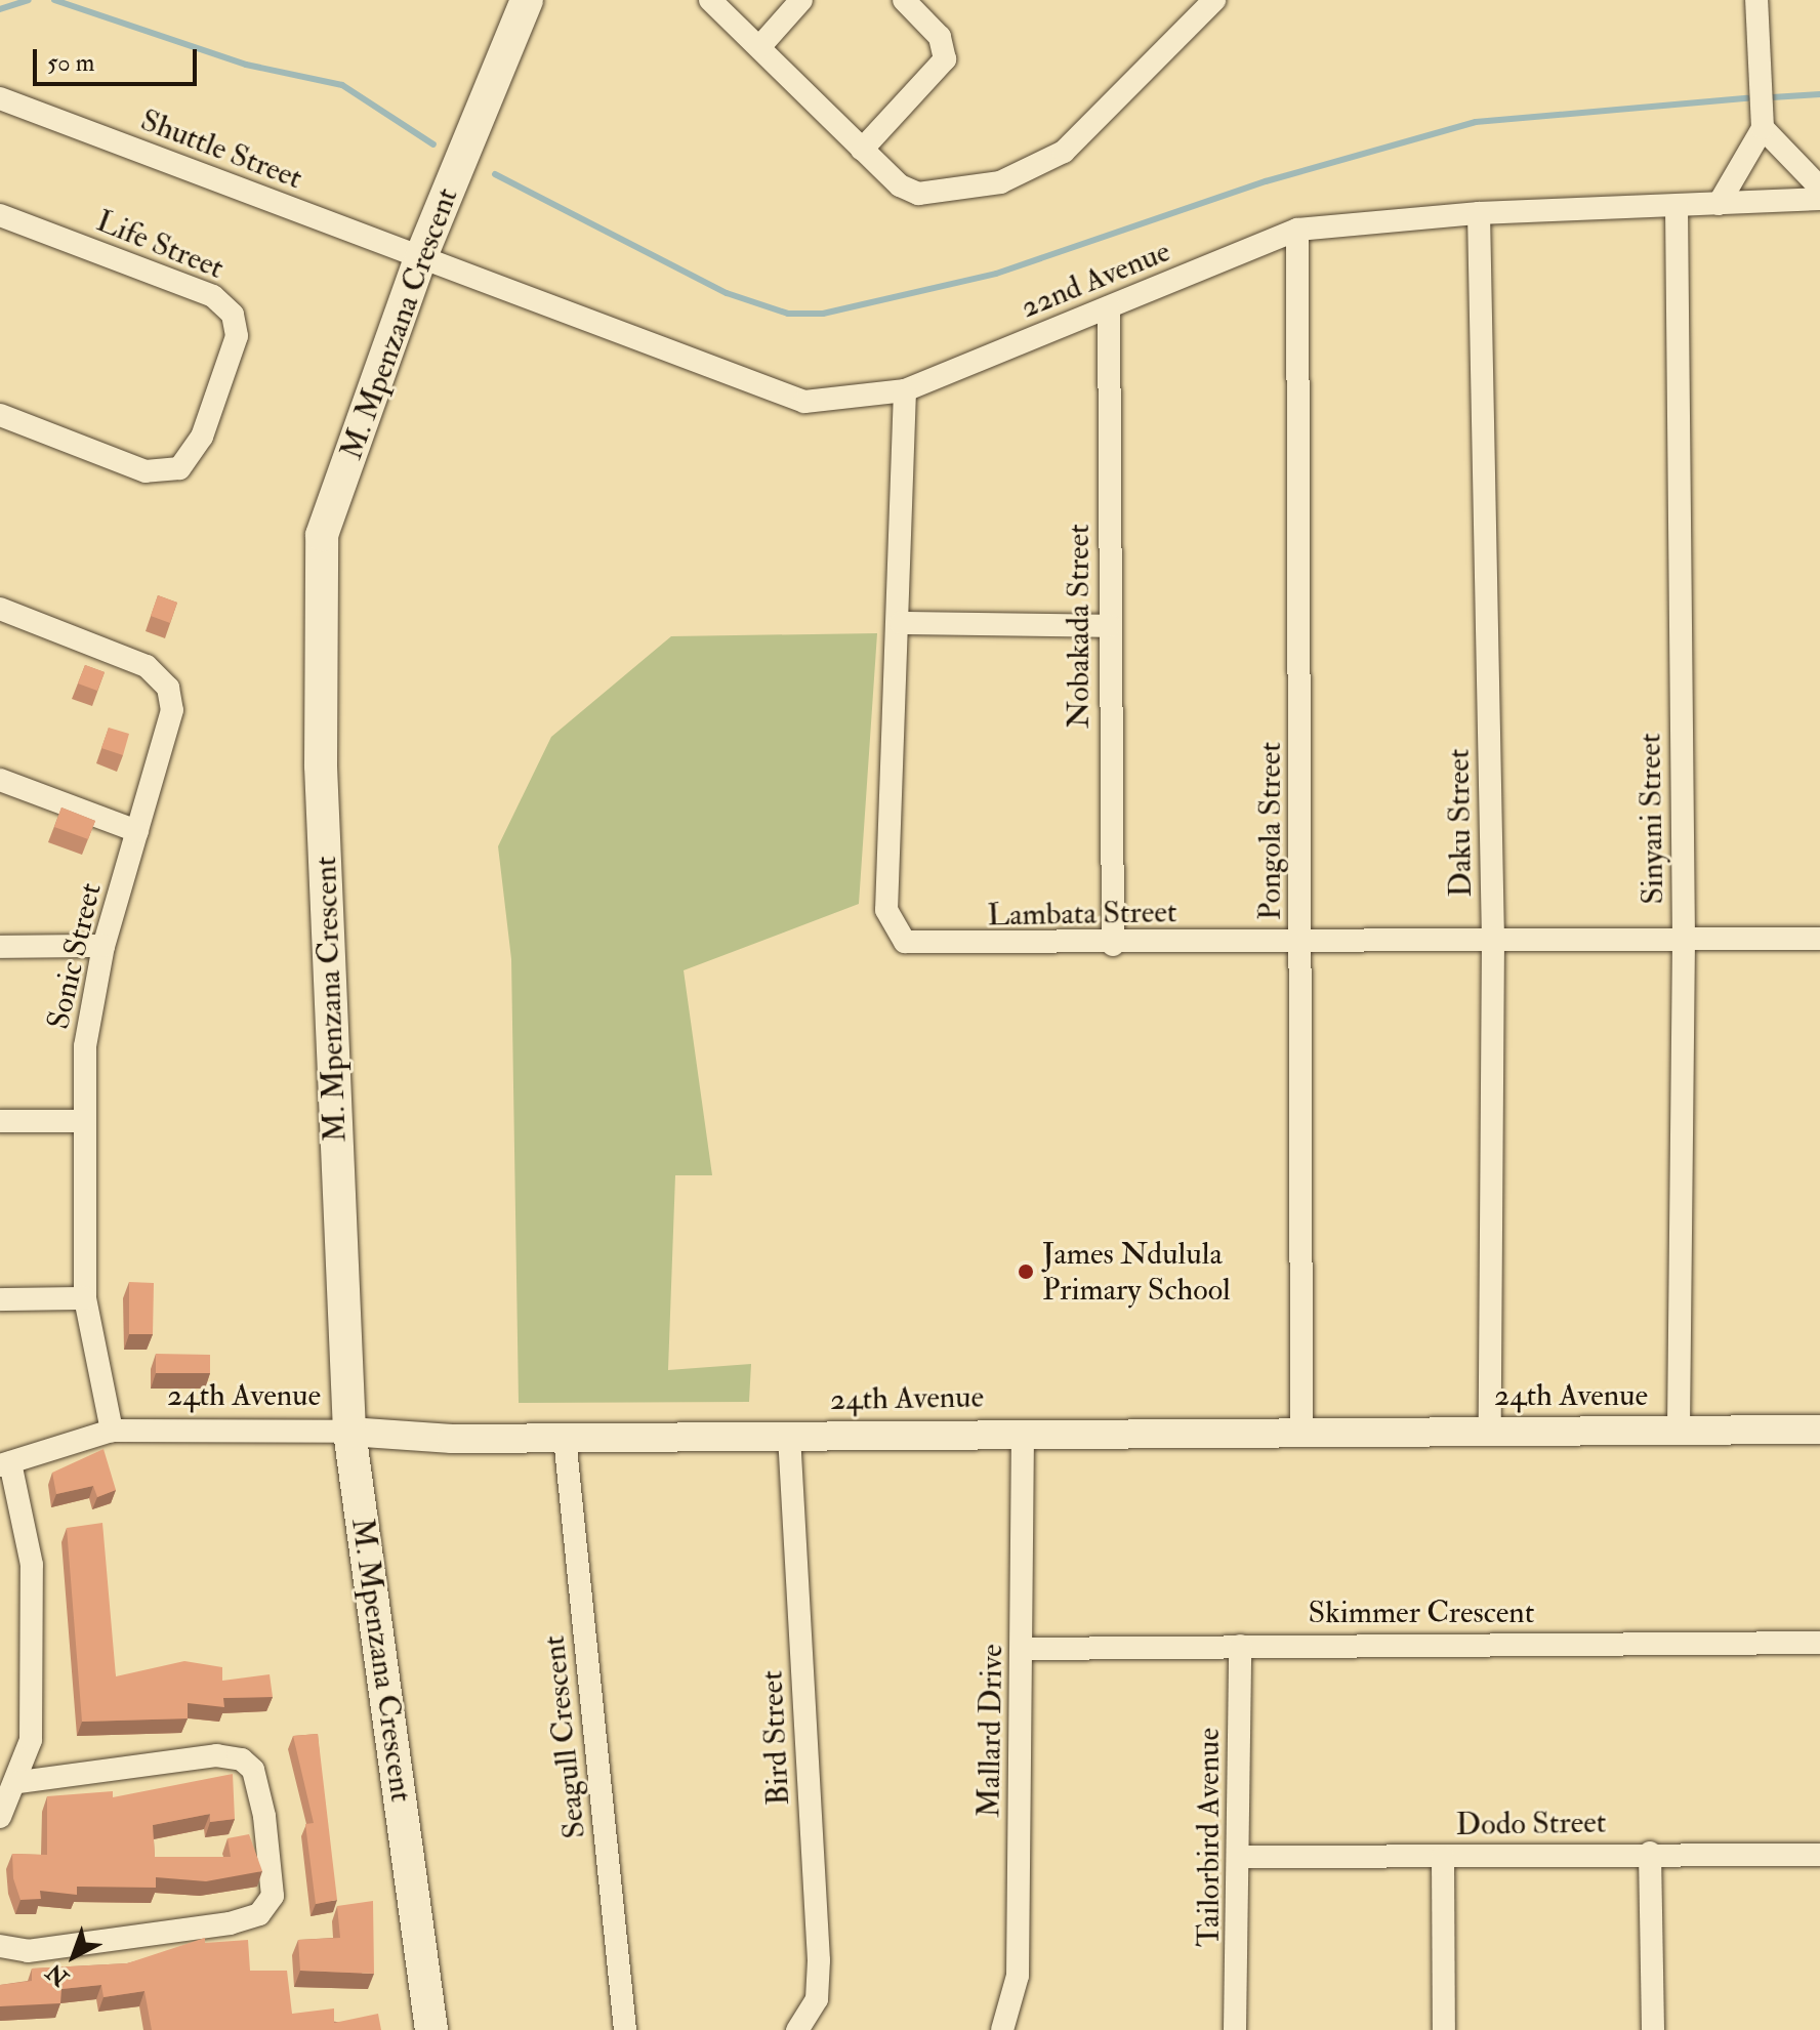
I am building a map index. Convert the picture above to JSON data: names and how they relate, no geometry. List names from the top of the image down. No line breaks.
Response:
{"streets":{"main road":["M. Mpenzana Crescent"],"street":["Shuttle Street","Life Street","22nd Avenue","Nobakada Street","Sinyani Street","Daku Street","Pongola Street","Lambata Street","Sonic Street","24th Avenue","Skimmer Crescent","Mallard Drive","Seagull Crescent","Bird Street","Dodo Street","Tailorbird Avenue"]},"crossings":[["Shuttle Street","22nd Avenue"],["Shuttle Street","M. Mpenzana Crescent"],["22nd Avenue","M. Mpenzana Crescent"],["22nd Avenue","Nobakada Street"],["22nd Avenue","Sinyani Street"],["22nd Avenue","Daku Street"],["22nd Avenue","Pongola Street"],["22nd Avenue","Lambata Street"],["M. Mpenzana Crescent","24th Avenue"],["Nobakada Street","Lambata Street"],["Sinyani Street","Lambata Street"],["Sinyani Street","24th Avenue"],["Daku Street","Lambata Street"],["Daku Street","24th Avenue"],["Pongola Street","Lambata Street"],["Pongola Street","24th Avenue"],["Sonic Street","24th Avenue"],["24th Avenue","Mallard Drive"],["24th Avenue","Seagull Crescent"],["24th Avenue","Bird Street"],["Skimmer Crescent","Mallard Drive"],["Skimmer Crescent","Tailorbird Avenue"],["Dodo Street","Tailorbird Avenue"]],"places":["James Ndulula Primary School"],"scale_bar":"50 m","north":"bottom left"}
